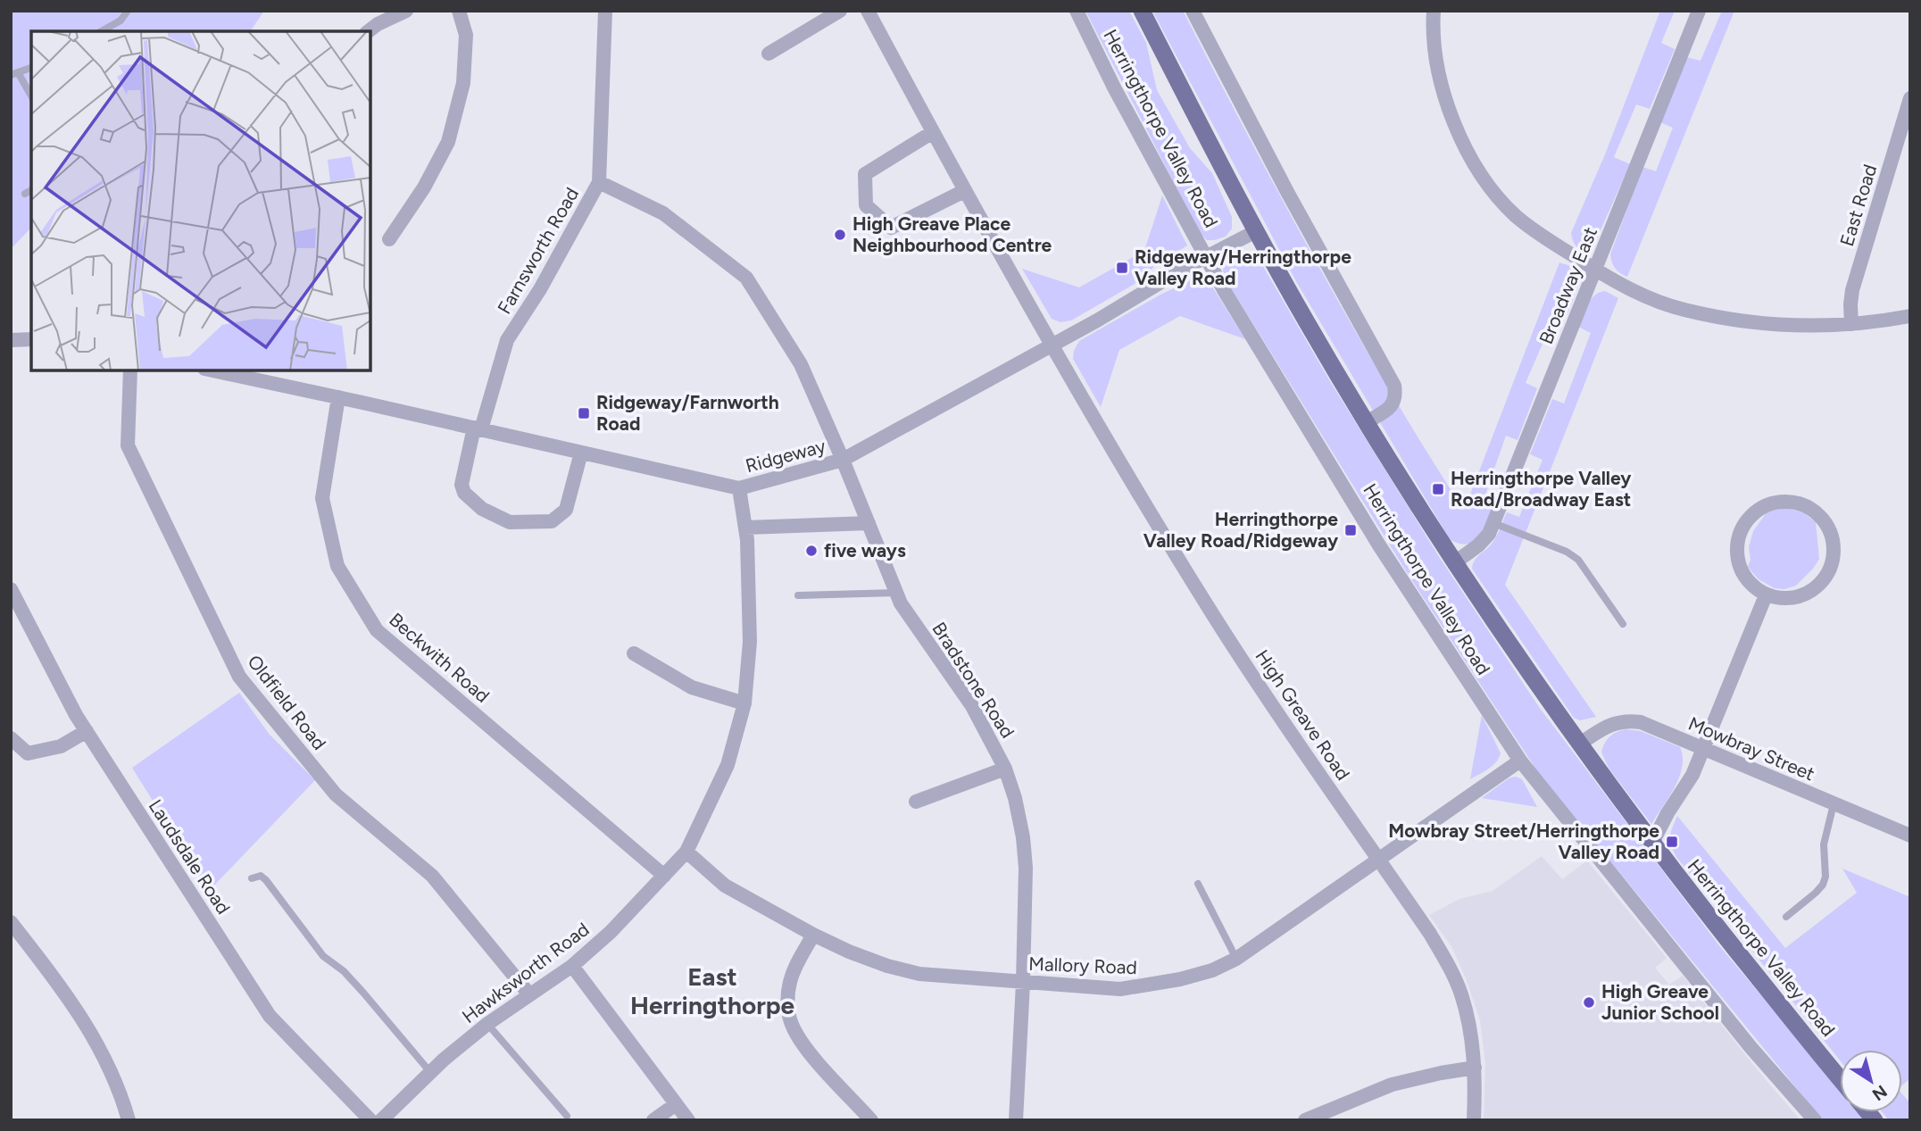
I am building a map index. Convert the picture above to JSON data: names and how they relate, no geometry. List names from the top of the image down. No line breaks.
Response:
{"streets":{"main road":["Herringthorpe Valley Road"],"street":["East Road","Farnsworth Road","Broadway East","Ridgeway","Beckwith Road","Bradstone Road","Oldfield Road","High Greave Road","Mowbray Street","Laudsdale Road","Mallory Road","Hawksworth Road"]},"crossings":[["Herringthorpe Valley Road","Broadway East"],["Herringthorpe Valley Road","Ridgeway"],["Herringthorpe Valley Road","Mowbray Street"],["Herringthorpe Valley Road","Mallory Road"],["Farnsworth Road","Ridgeway"],["Farnsworth Road","Bradstone Road"],["Ridgeway","Beckwith Road"],["Ridgeway","Bradstone Road"],["Ridgeway","High Greave Road"],["Ridgeway","Hawksworth Road"],["Beckwith Road","Hawksworth Road"],["Bradstone Road","Mallory Road"],["Oldfield Road","Hawksworth Road"],["High Greave Road","Mallory Road"],["Mallory Road","Hawksworth Road"]],"districts":["East Herringthorpe"],"places":{"other":["High Greave Place Neighbourhood Centre","five ways","High Greave Junior School"],"transit":["Ridgeway/Herringthorpe Valley Road","Ridgeway/Farnworth Road","Herringthorpe Valley Road/Broadway East","Herringthorpe Valley Road/Ridgeway","Mowbray Street/Herringthorpe Valley Road"]},"north":"bottom right"}
